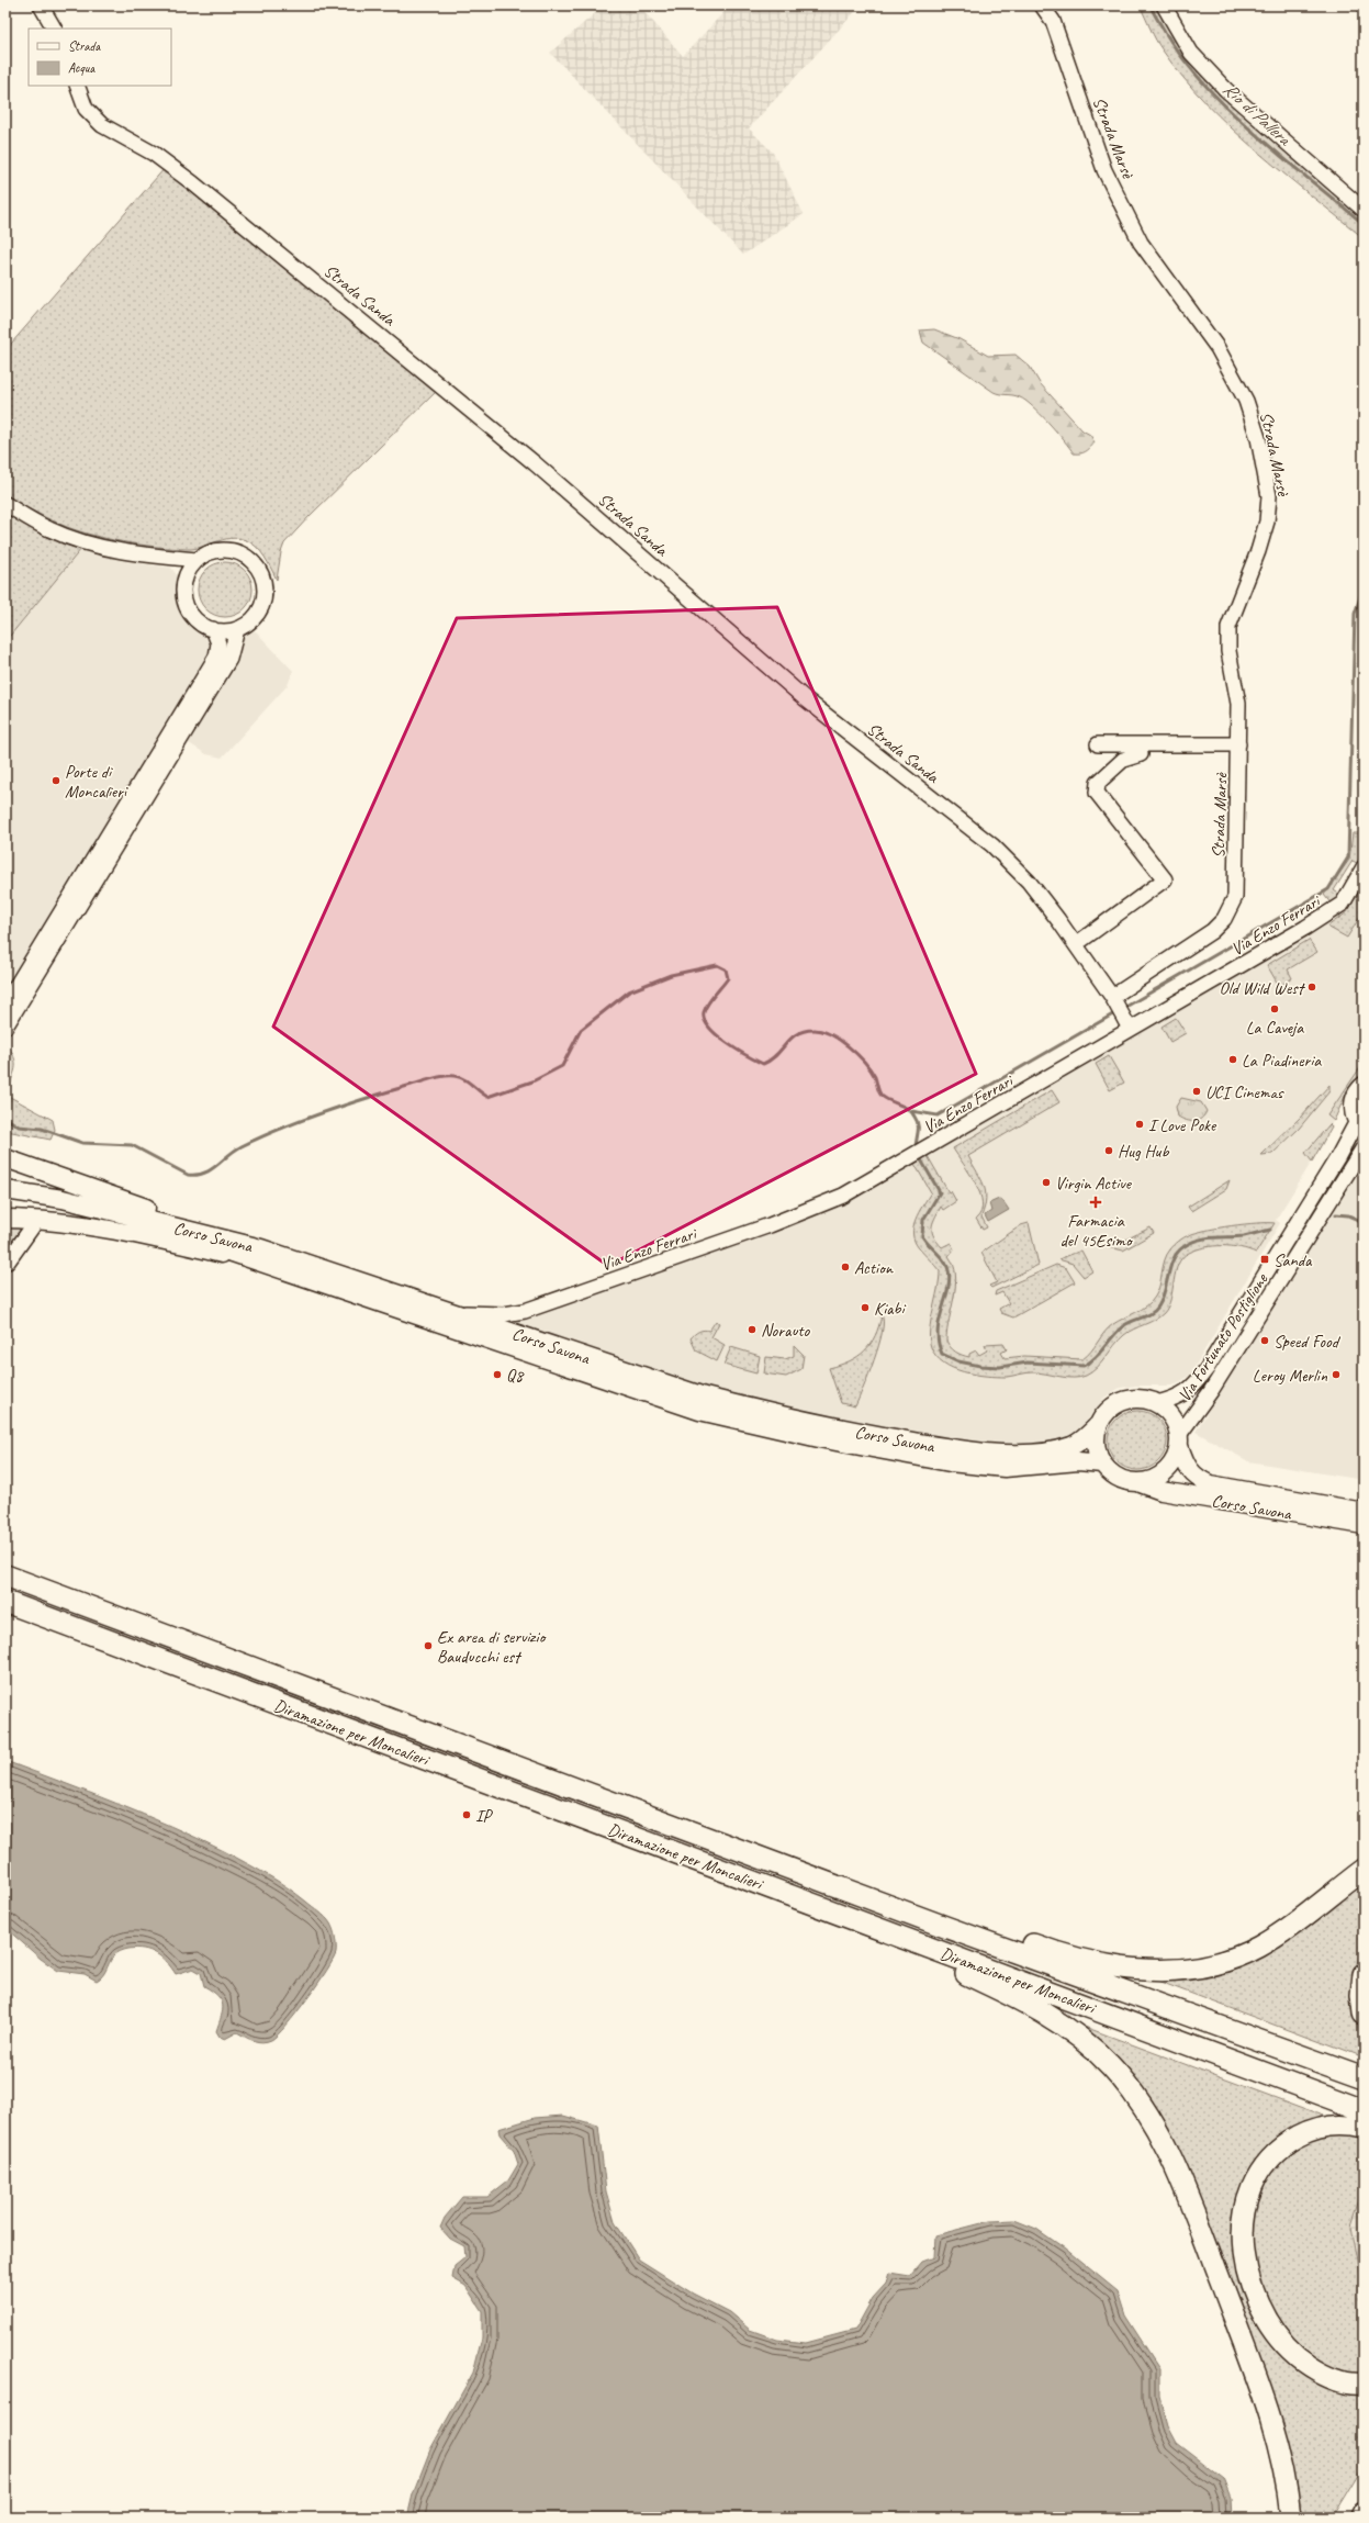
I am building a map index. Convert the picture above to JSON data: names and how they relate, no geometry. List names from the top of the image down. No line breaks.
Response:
{"streets":{"highway":["Diramazione per Moncalieri"],"main road":["Corso Savona"],"street":["Strada Marsè","Strada Sanda","Via Enzo Ferrari","Via Fortunato Postiglione"]},"crossings":[["Strada Marsè","Strada Sanda"],["Strada Sanda","Via Enzo Ferrari"],["Via Enzo Ferrari","Corso Savona"],["Corso Savona","Via Fortunato Postiglione"]],"water":["Rio di Pallera"],"places":{"other":["Porte di Moncalieri","Old Wild West","La Caveja","La Piadineria","UCI Cinemas","I Love Poke","Hug Hub","Virgin Active","Action","Kiabi","Norauto","Speed Food","Q8","Leroy Merlin","Ex area di servizio Bauducchi est","IP"],"health":["Farmacia del 45Esimo"],"transit":["Sanda"]},"legend":["Strada","Acqua"]}
